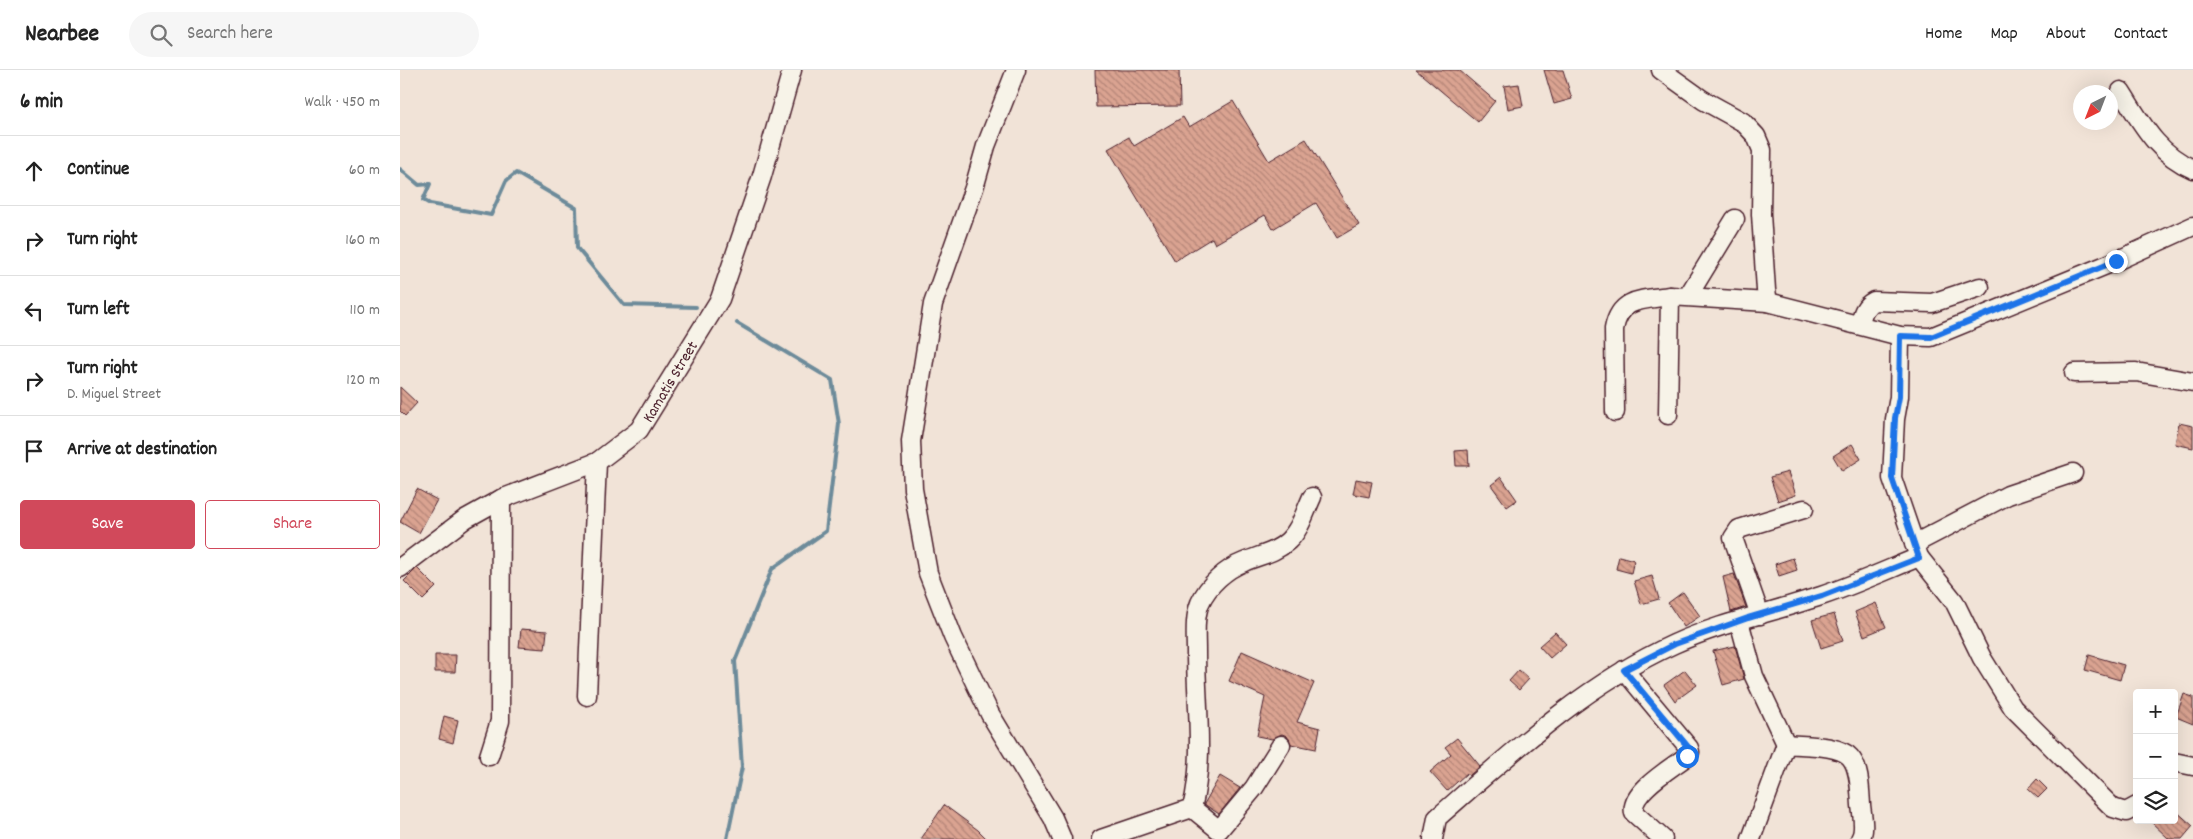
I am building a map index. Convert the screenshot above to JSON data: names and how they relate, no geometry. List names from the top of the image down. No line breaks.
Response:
{"streets":{"street":["Kamatis Street"]},"north":"bottom left","page":{"header":"Nearbee","search":"Search here","nav":["Home","Map","About","Contact"],"heading":["6 min","Walk · 450 m"],"list":[["Continue","60 m"],["Turn right","160 m"],["Turn left","110 m"],["Turn right","D. Miguel Street","120 m"],"Arrive at destination"],"buttons":["Save","Share"],"map_buttons":["+","−"]}}
